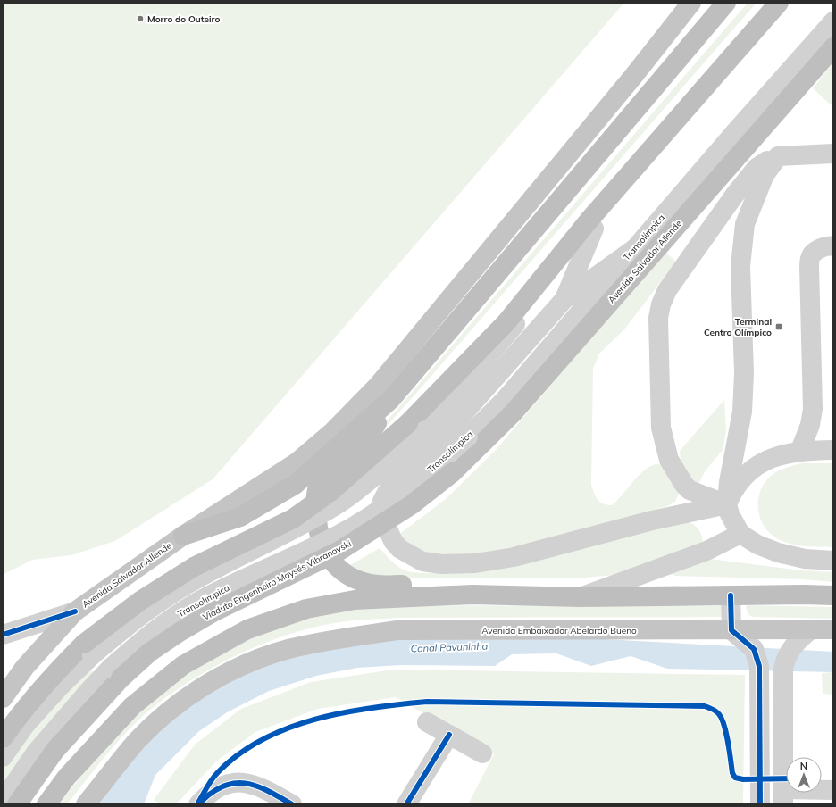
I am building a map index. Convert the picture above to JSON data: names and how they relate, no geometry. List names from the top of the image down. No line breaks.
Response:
{"streets":{"highway":["Avenida Salvador Allende","Viaduto Engenheiro Moysés Vibranovski"],"main road":["Avenida Embaixador Abelardo Bueno"],"street":["Transolímpica"]},"crossings":[["Transolímpica","Viaduto Engenheiro Moysés Vibranovski"],["Avenida Salvador Allende","Viaduto Engenheiro Moysés Vibranovski"]],"water":["Canal Pavuninha"],"places":{"other":["Morro do Outeiro"],"transit":["Terminal Centro Olímpico"]},"north":"top"}
